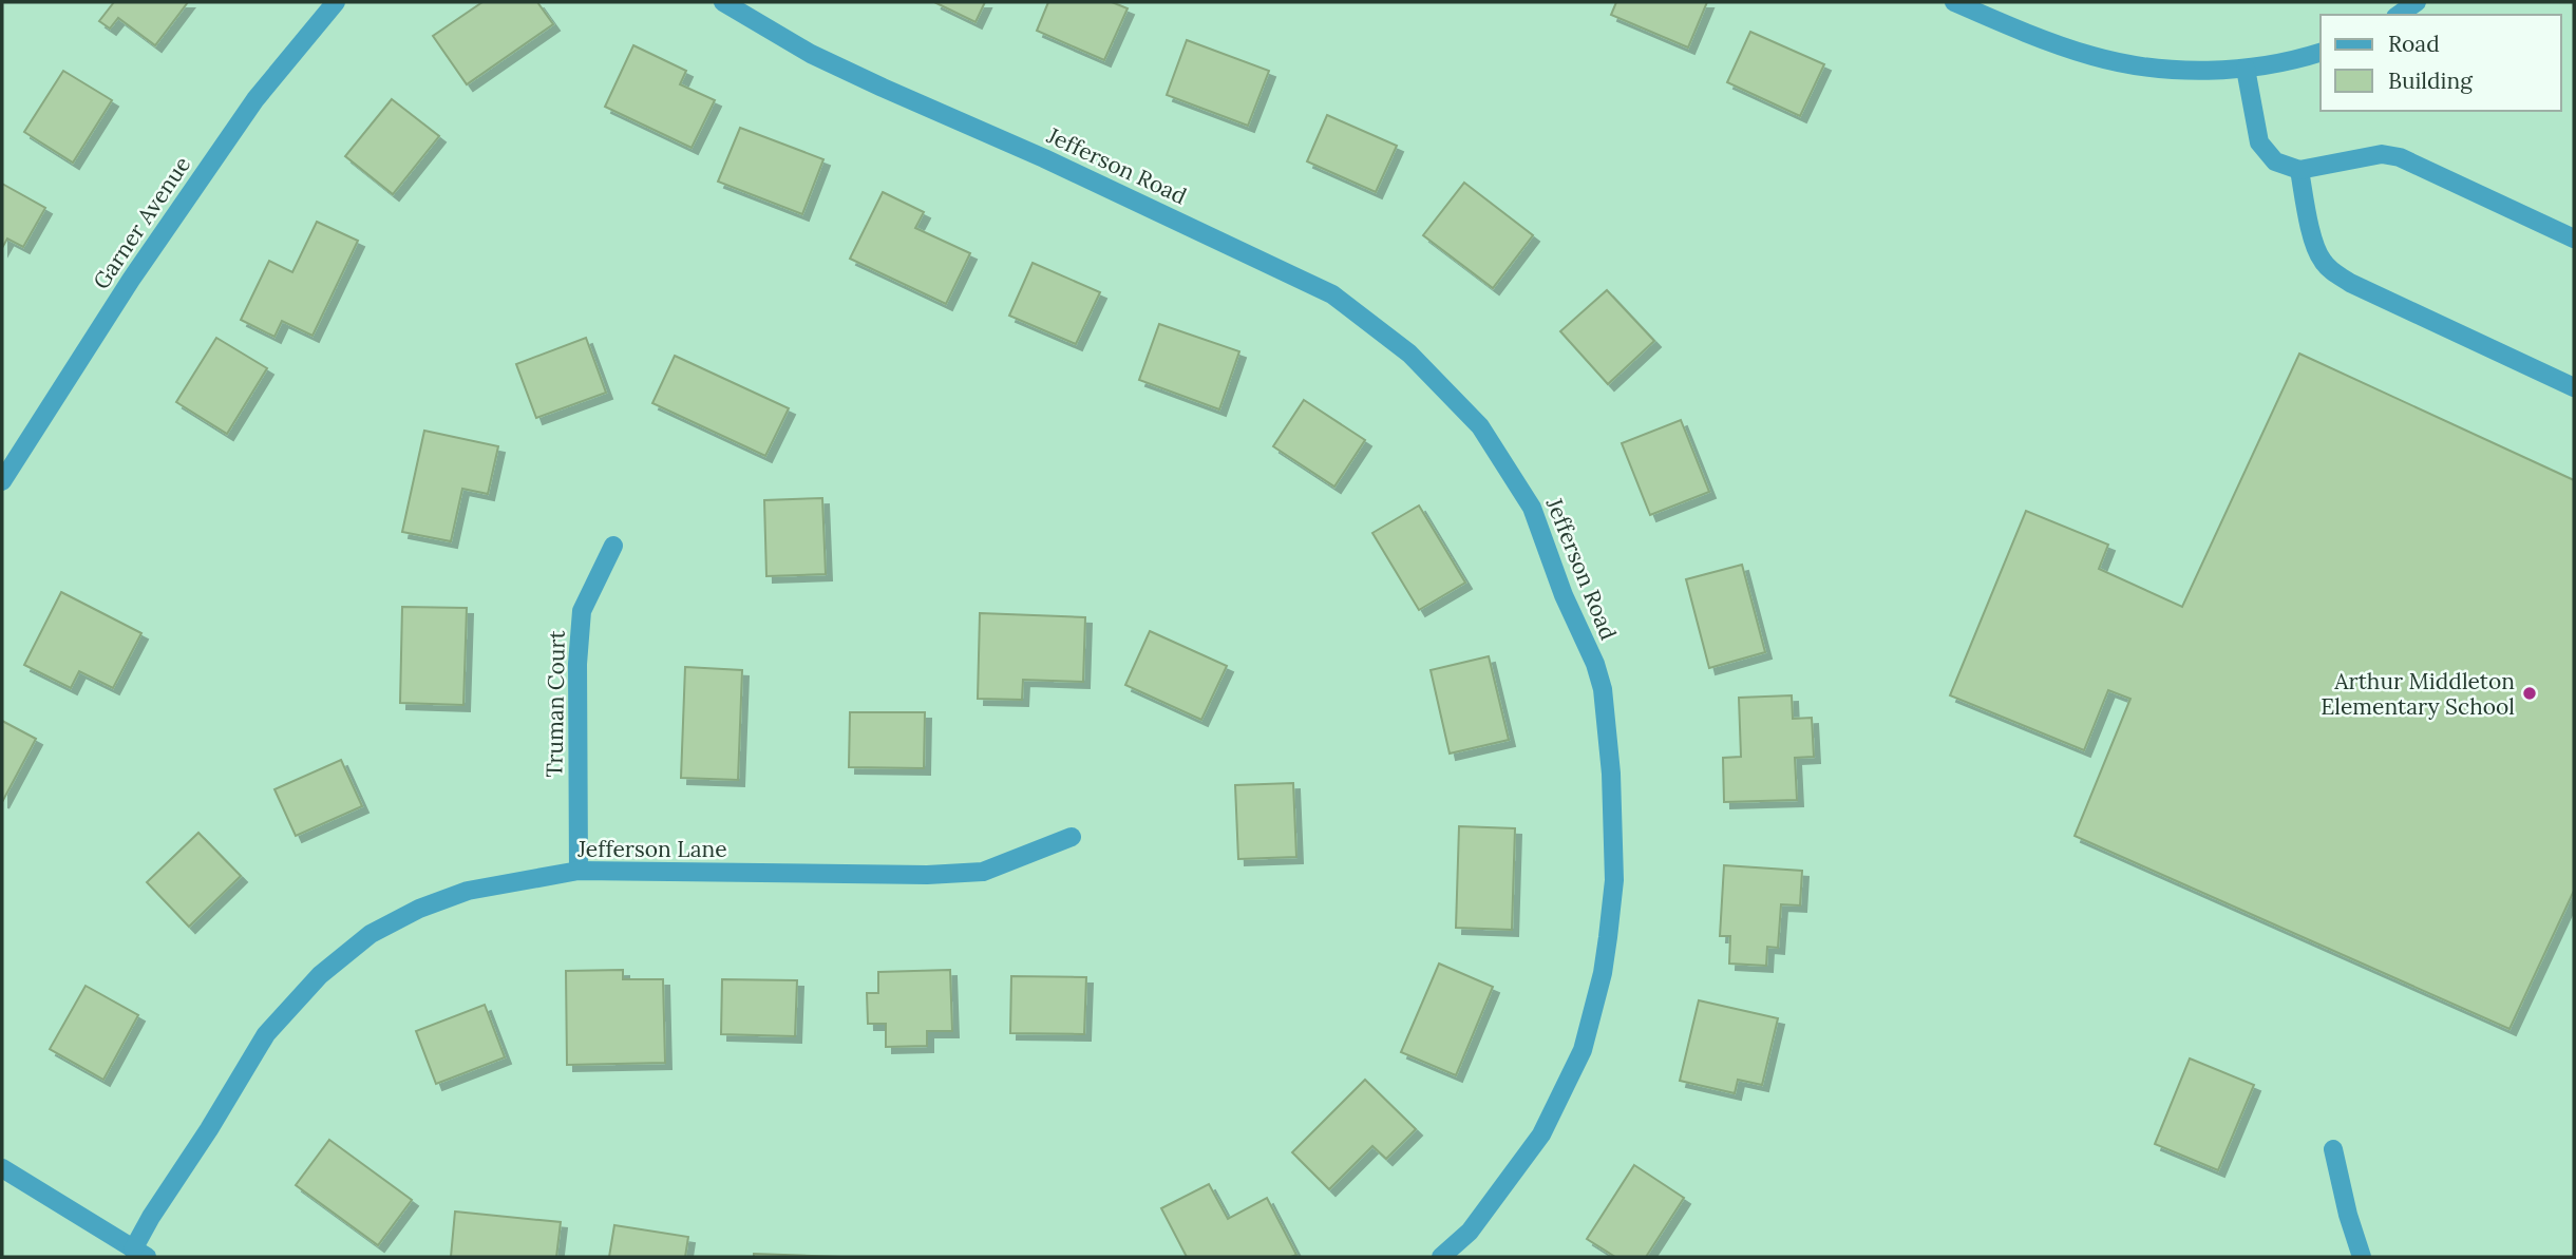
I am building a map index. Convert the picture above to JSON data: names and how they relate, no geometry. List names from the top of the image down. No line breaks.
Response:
{"streets":{"street":["Jefferson Road","Garner Avenue","Truman Court","Jefferson Lane"]},"crossings":[["Truman Court","Jefferson Lane"]],"places":["Arthur Middleton Elementary School"],"legend":["Road","Building"]}
